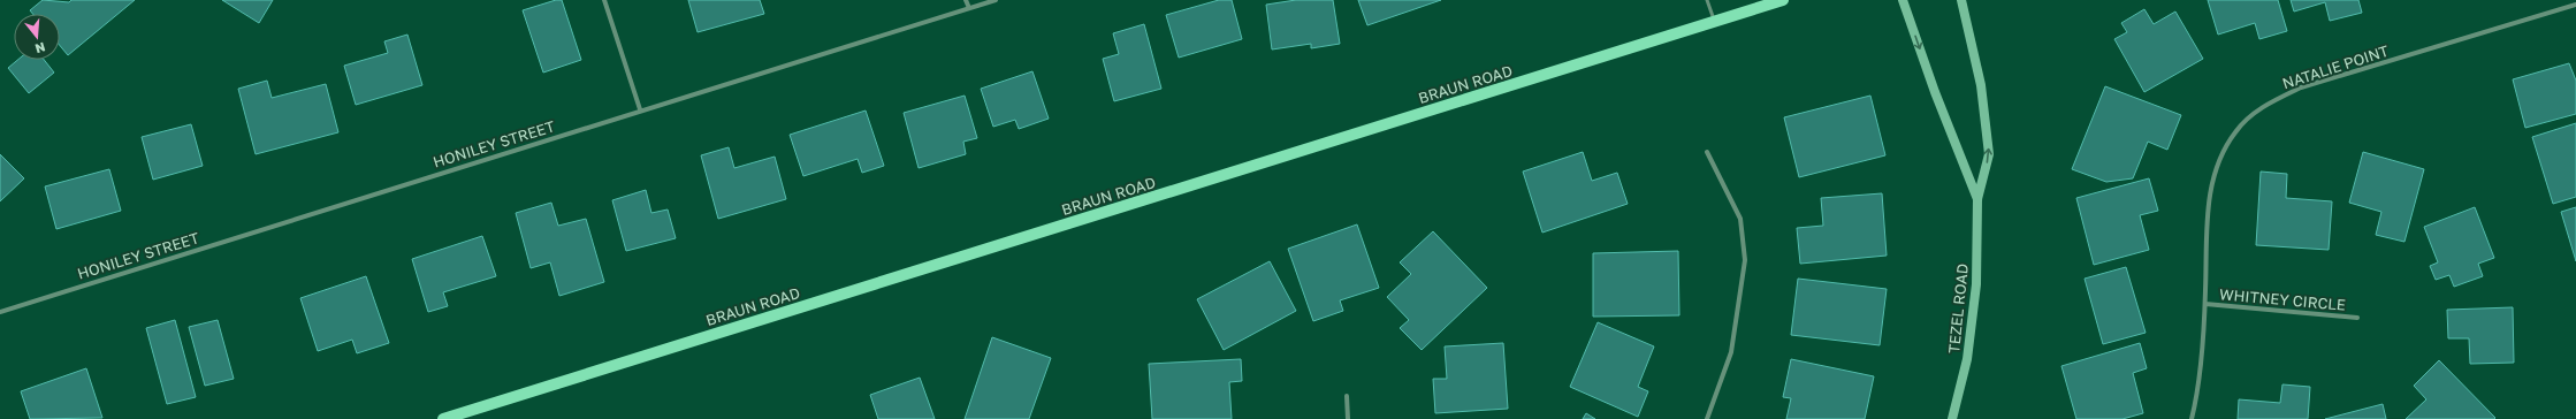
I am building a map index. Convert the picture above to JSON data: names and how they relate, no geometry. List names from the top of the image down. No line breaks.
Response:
{"streets":{"main road":["BRAUN ROAD","TEZEL ROAD"],"street":["NATALIE POINT","HONILEY STREET","WHITNEY CIRCLE"]},"crossings":[["NATALIE POINT","WHITNEY CIRCLE"]],"north":"bottom"}
